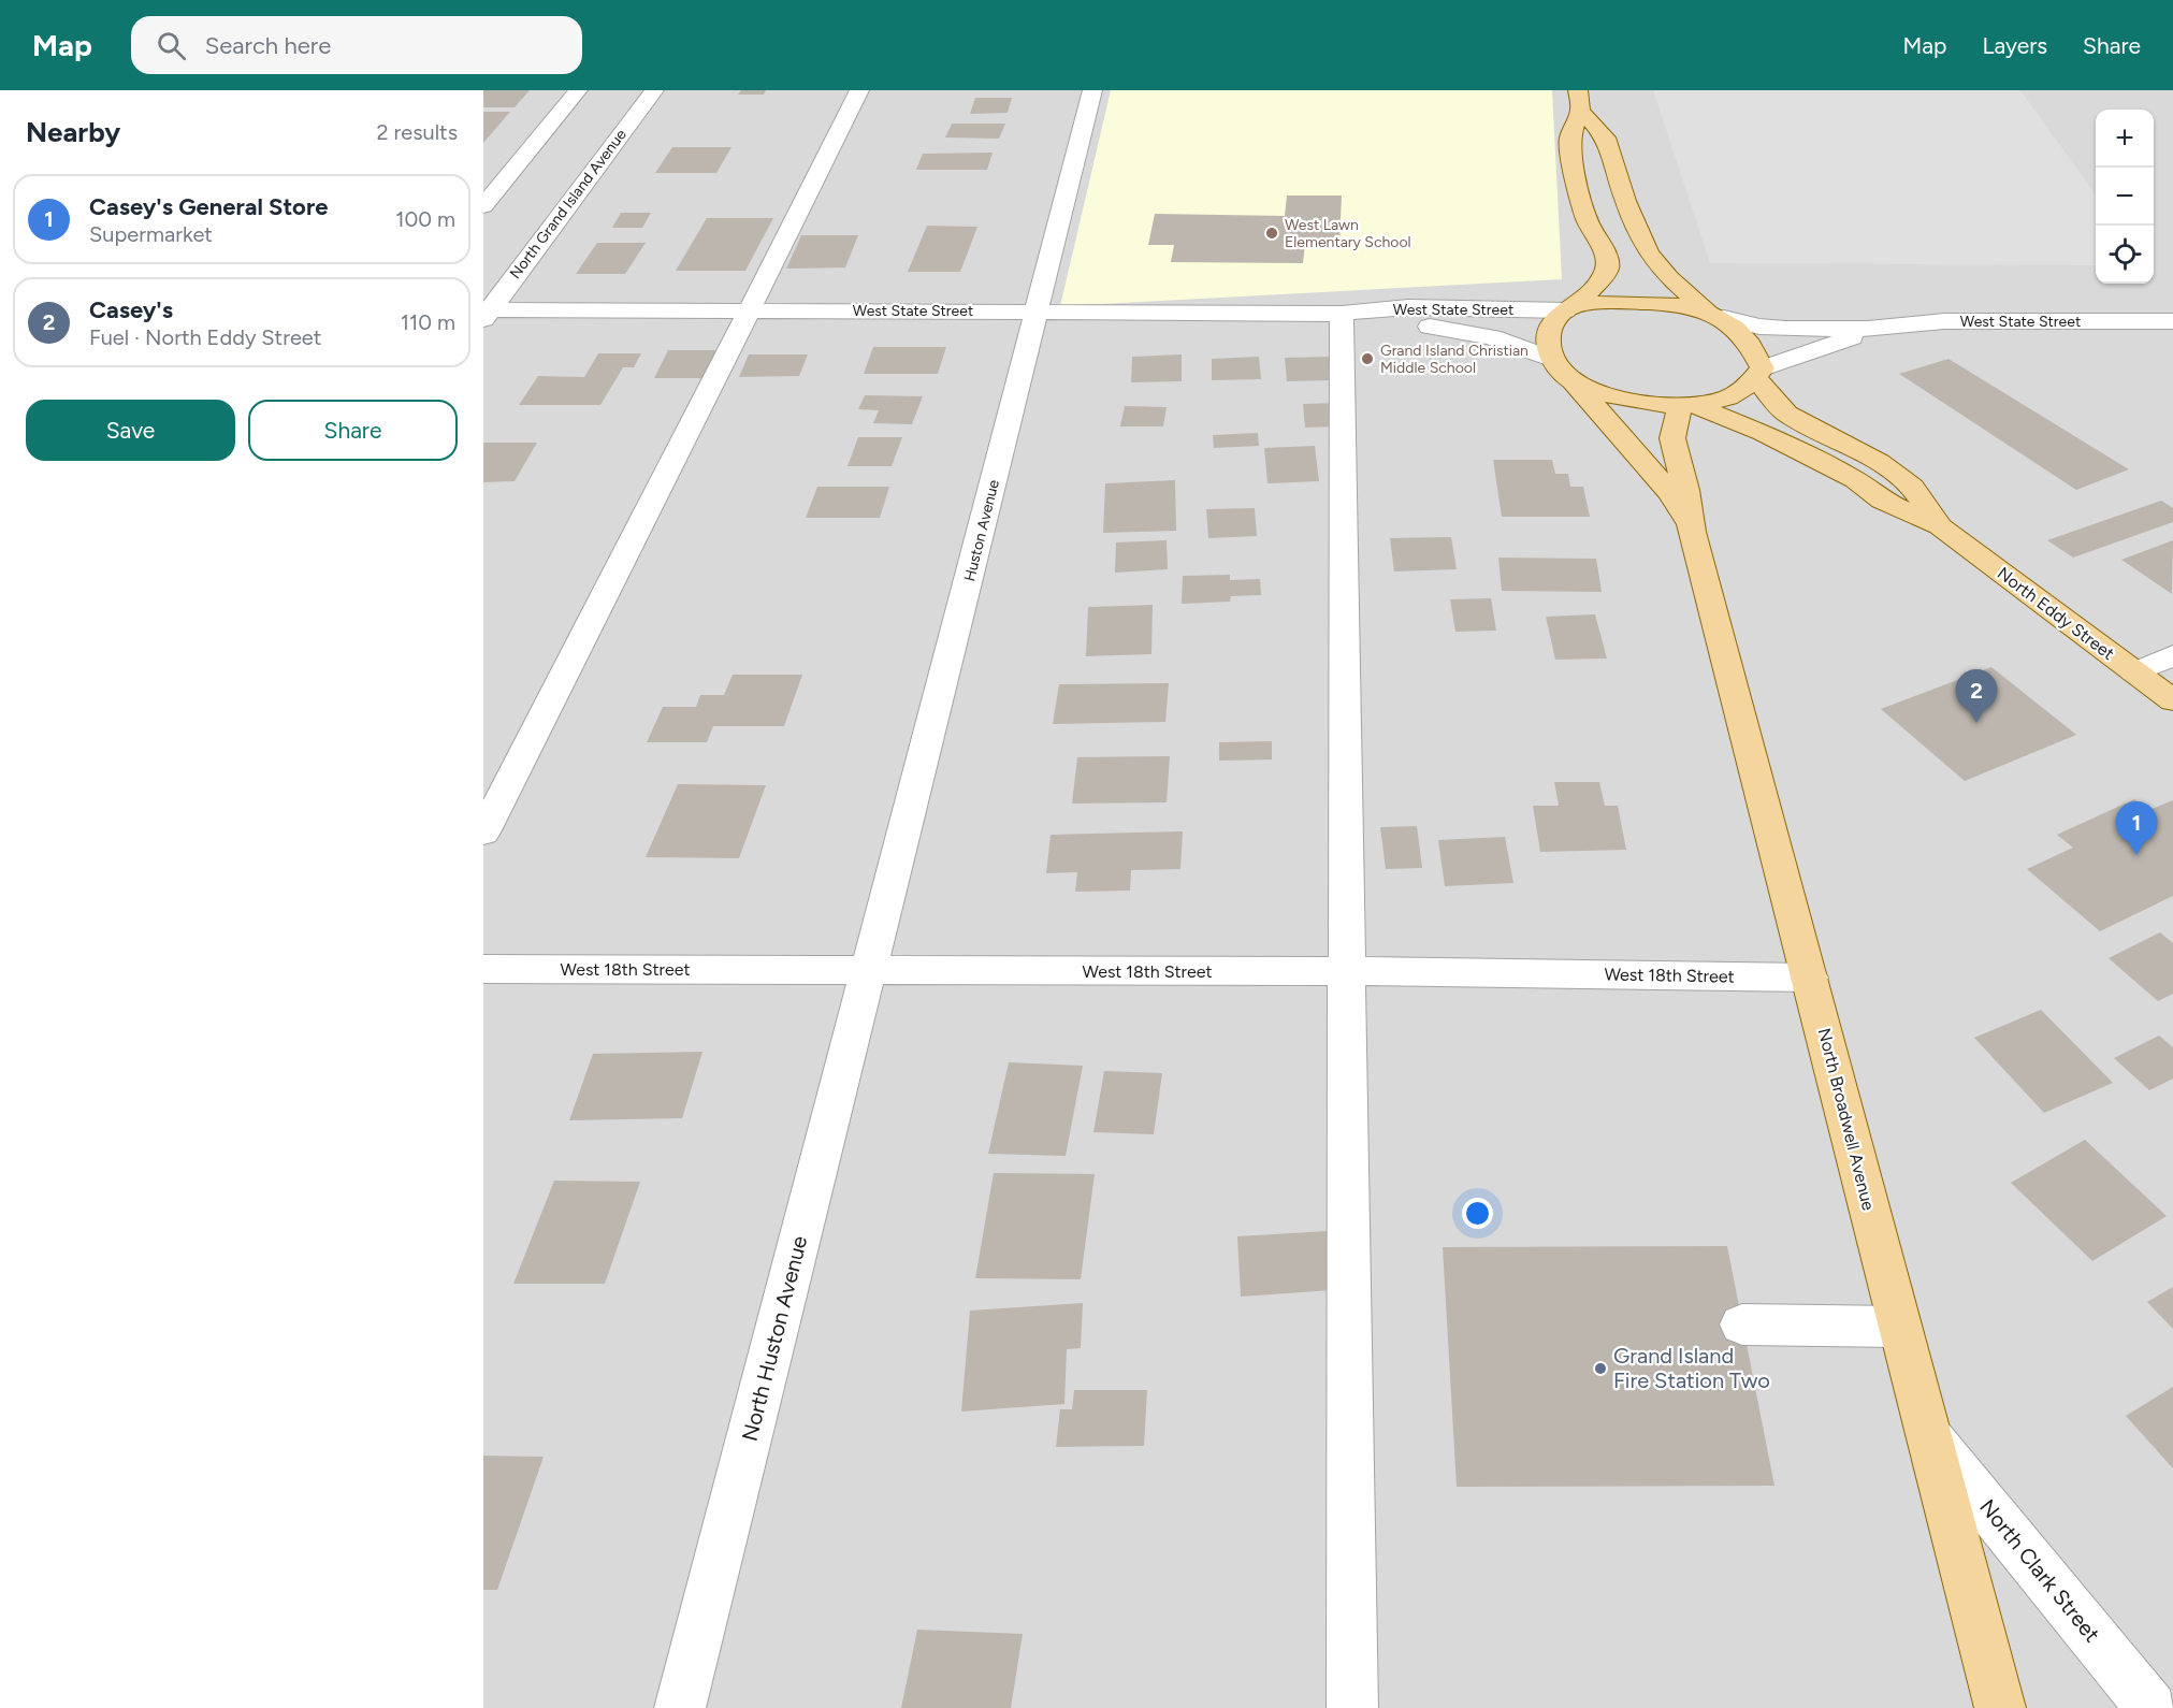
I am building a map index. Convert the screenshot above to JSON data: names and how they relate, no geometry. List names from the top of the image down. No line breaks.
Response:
{"streets":{"main road":["North Eddy Street","North Broadwell Avenue"],"street":["North Grand Island Avenue","West State Street","Huston Avenue","West 18th Street","North Huston Avenue","North Clark Street"]},"crossings":[["North Grand Island Avenue","West State Street"],["West State Street","Huston Avenue"],["West State Street","North Eddy Street"],["West State Street","North Broadwell Avenue"],["Huston Avenue","West 18th Street"],["Huston Avenue","North Huston Avenue"],["North Eddy Street","North Broadwell Avenue"],["West 18th Street","North Broadwell Avenue"],["West 18th Street","North Huston Avenue"],["North Broadwell Avenue","North Clark Street"]],"places":["West Lawn Elementary School","Grand Island Christian Middle School","Grand Island Fire Station Two"],"page":{"header":"Map","search":"Search here","nav":["Map","Layers","Share"],"heading":["Nearby","2 results"],"map_buttons":["+","−"],"list":[{"mark":"1","name":"Casey's General Store","note":"Supermarket","value":"100 m"},{"mark":"2","name":"Casey's","note":"Fuel · North Eddy Street","value":"110 m"}],"buttons":["Save","Share"],"pins":["2","1"]}}
